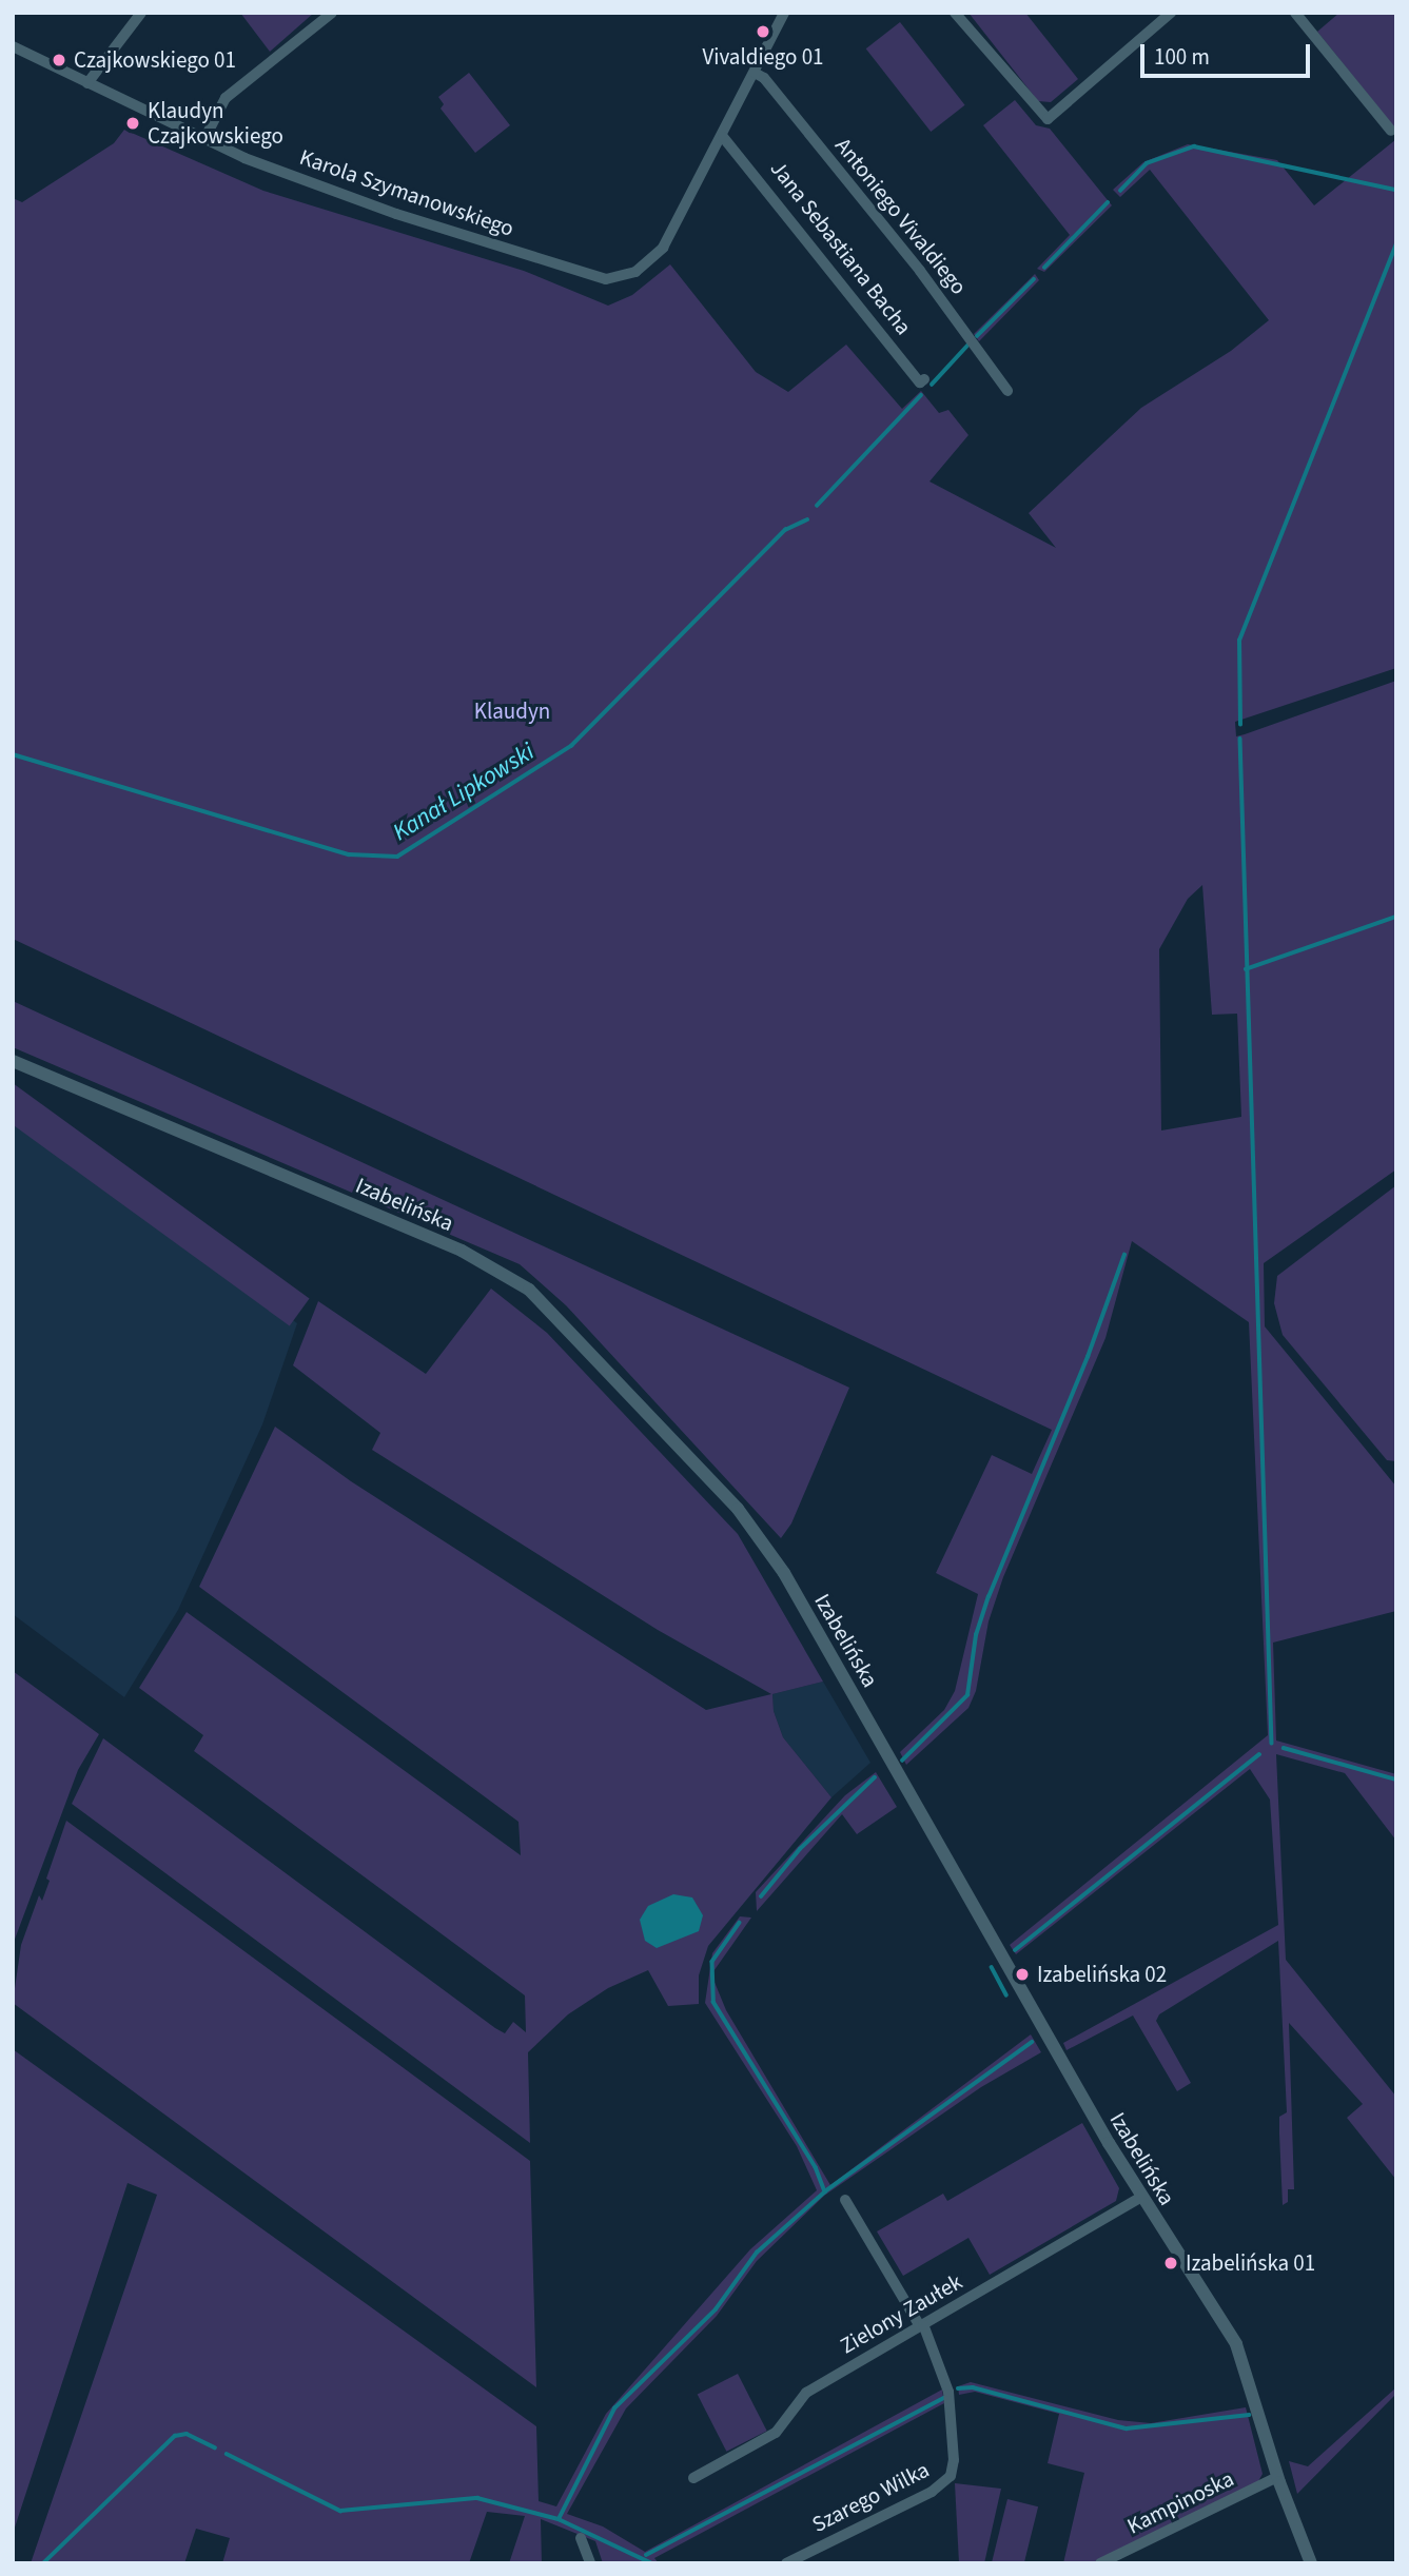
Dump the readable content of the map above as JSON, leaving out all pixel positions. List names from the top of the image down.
{
  "streets": {
    "street": [
      "Karola Szymanowskiego",
      "Antoniego Vivaldiego",
      "Jana Sebastiana Bacha",
      "Izabelińska",
      "Zielony Zaułek",
      "Szarego Wilka",
      "Kampinoska"
    ]
  },
  "crossings": [
    ["Karola Szymanowskiego", "Antoniego Vivaldiego"],
    ["Karola Szymanowskiego", "Jana Sebastiana Bacha"],
    ["Izabelińska", "Zielony Zaułek"],
    ["Izabelińska", "Kampinoska"],
    ["Zielony Zaułek", "Szarego Wilka"]
  ],
  "water": ["Kanał Lipkowski"],
  "parks": ["Klaudyn"],
  "places": [
    "Vivaldiego 01",
    "Czajkowskiego 01",
    "Klaudyn Czajkowskiego",
    "Izabelińska 02",
    "Izabelińska 01"
  ],
  "scale_bar": "100 m"
}
